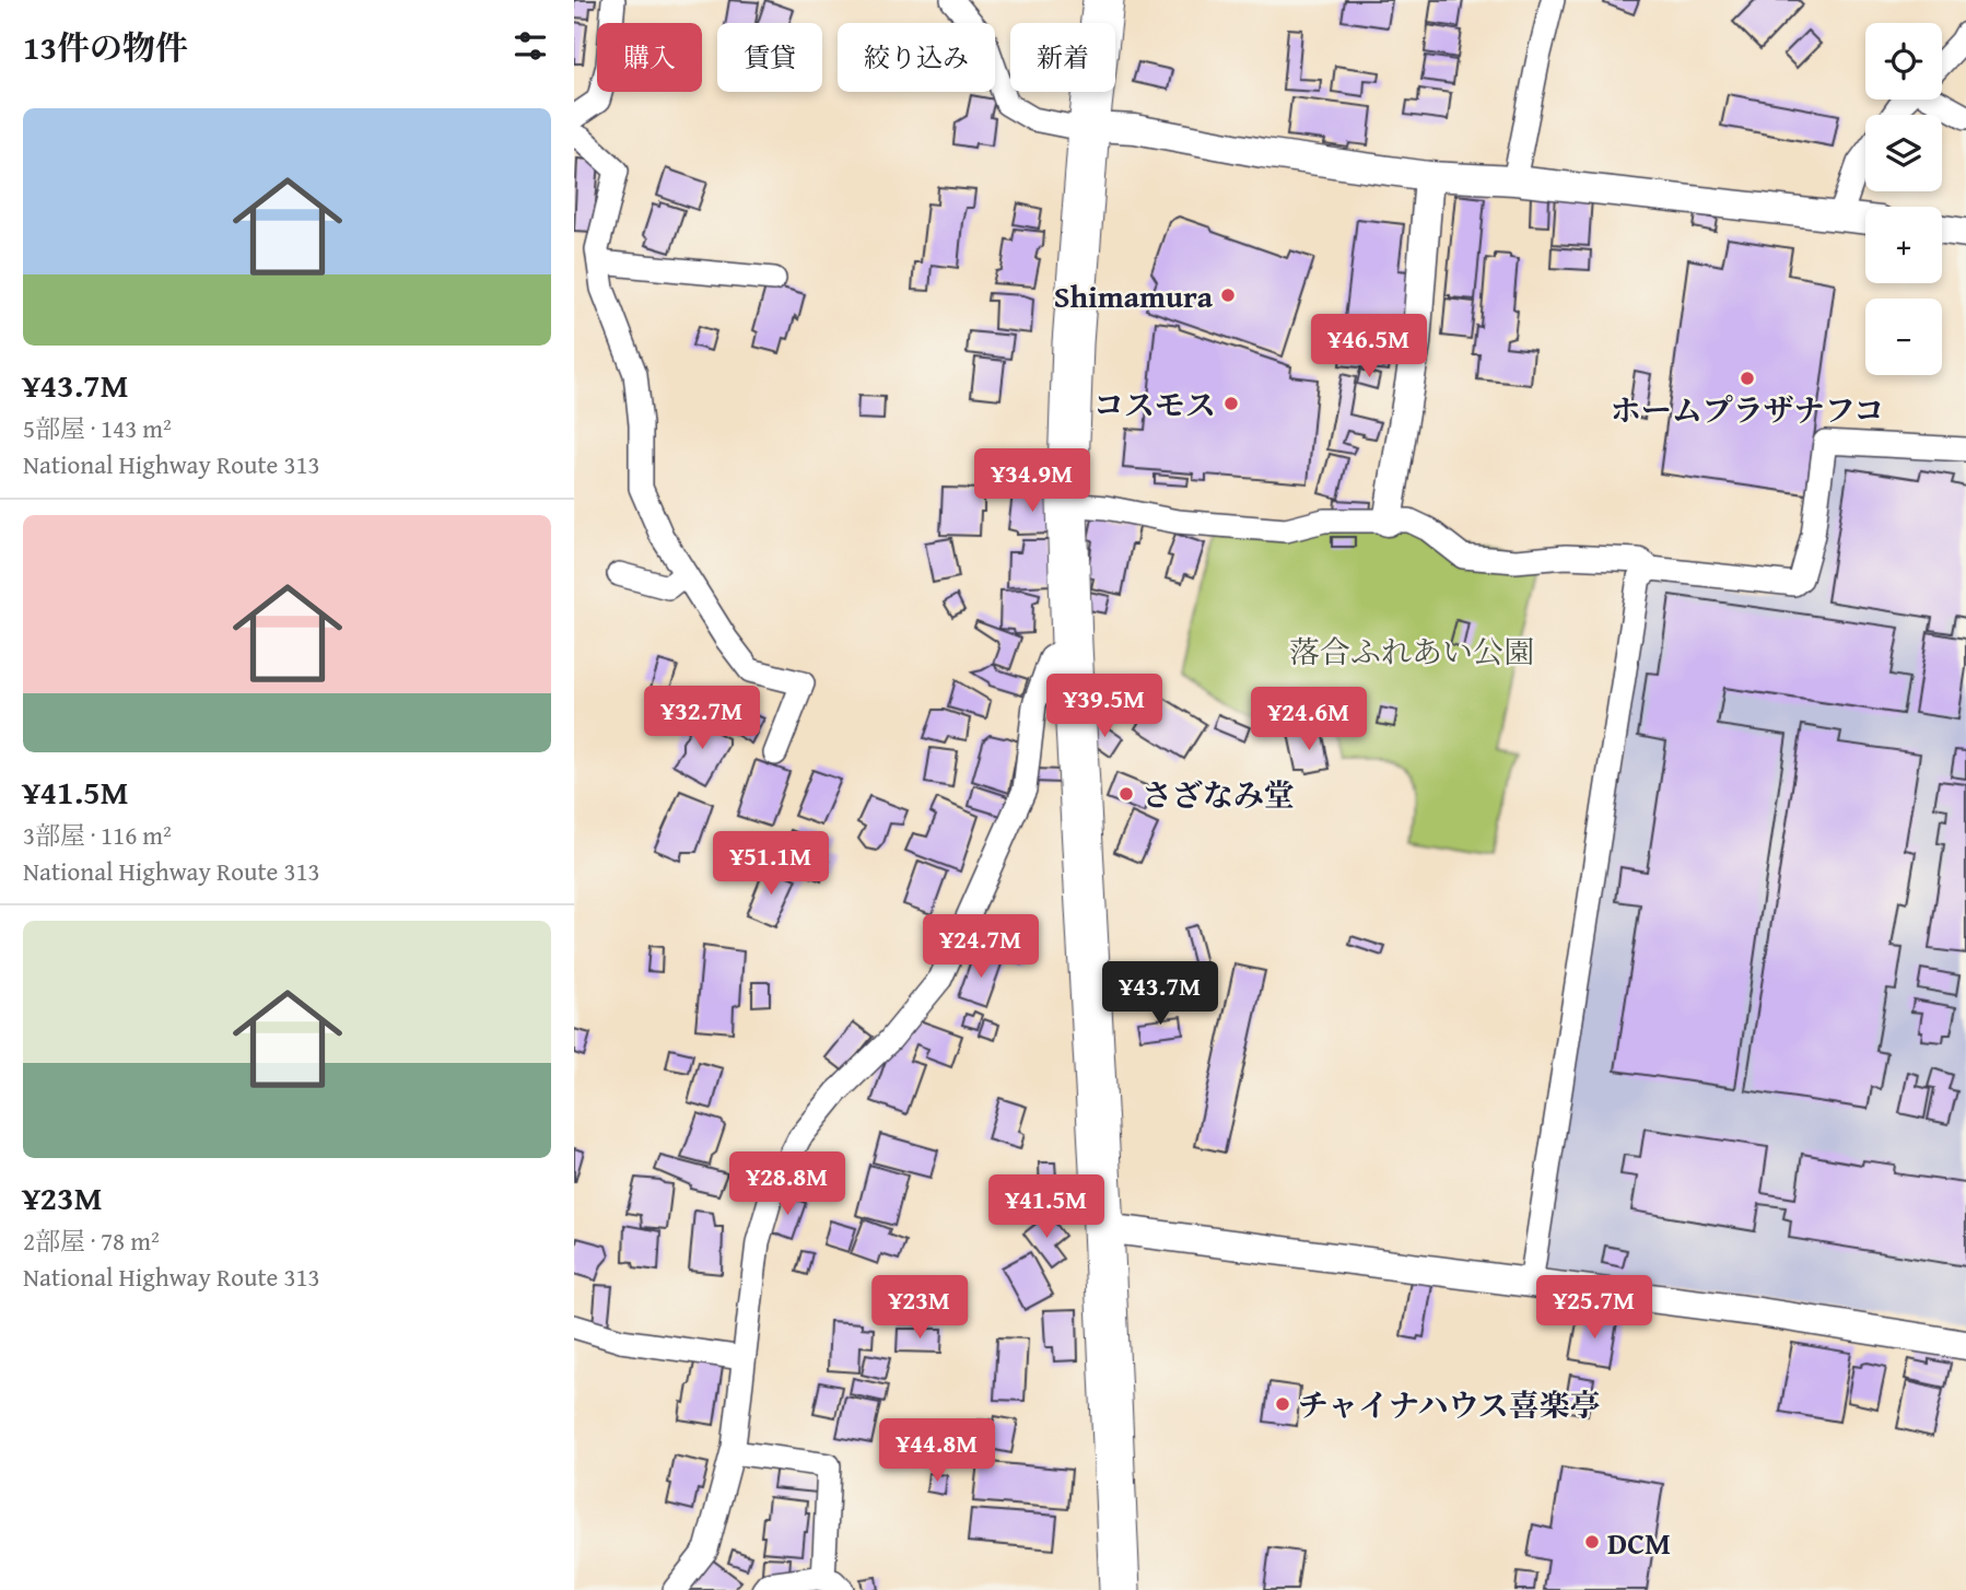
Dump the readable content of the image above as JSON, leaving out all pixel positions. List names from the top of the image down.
{
  "parks": ["落合ふれあい公園"],
  "places": [
    "Shimamura",
    "ホームプラザナフコ",
    "コスモス",
    "さざなみ堂",
    "チャイナハウス喜楽亭",
    "DCM"
  ],
  "page": {
    "heading": "13件の物件",
    "map_buttons": ["+", "−"],
    "chip": [
      "購入",
      "賃貸",
      "絞り込み",
      "新着"
    ],
    "list": [
      {
        "name": "¥43.7M",
        "note": "5部屋 · 143 m² · National Highway Route 313"
      },
      {
        "name": "¥41.5M",
        "note": "3部屋 · 116 m² · National Highway Route 313"
      },
      {
        "name": "¥23M",
        "note": "2部屋 · 78 m² · National Highway Route 313"
      }
    ],
    "price": [
      "¥46.5M",
      "¥34.9M",
      "¥39.5M",
      "¥32.7M",
      "¥24.6M",
      "¥51.1M",
      "¥24.7M",
      "¥43.7M",
      "¥28.8M",
      "¥41.5M",
      "¥23M",
      "¥25.7M",
      "¥44.8M"
    ]
  }
}
